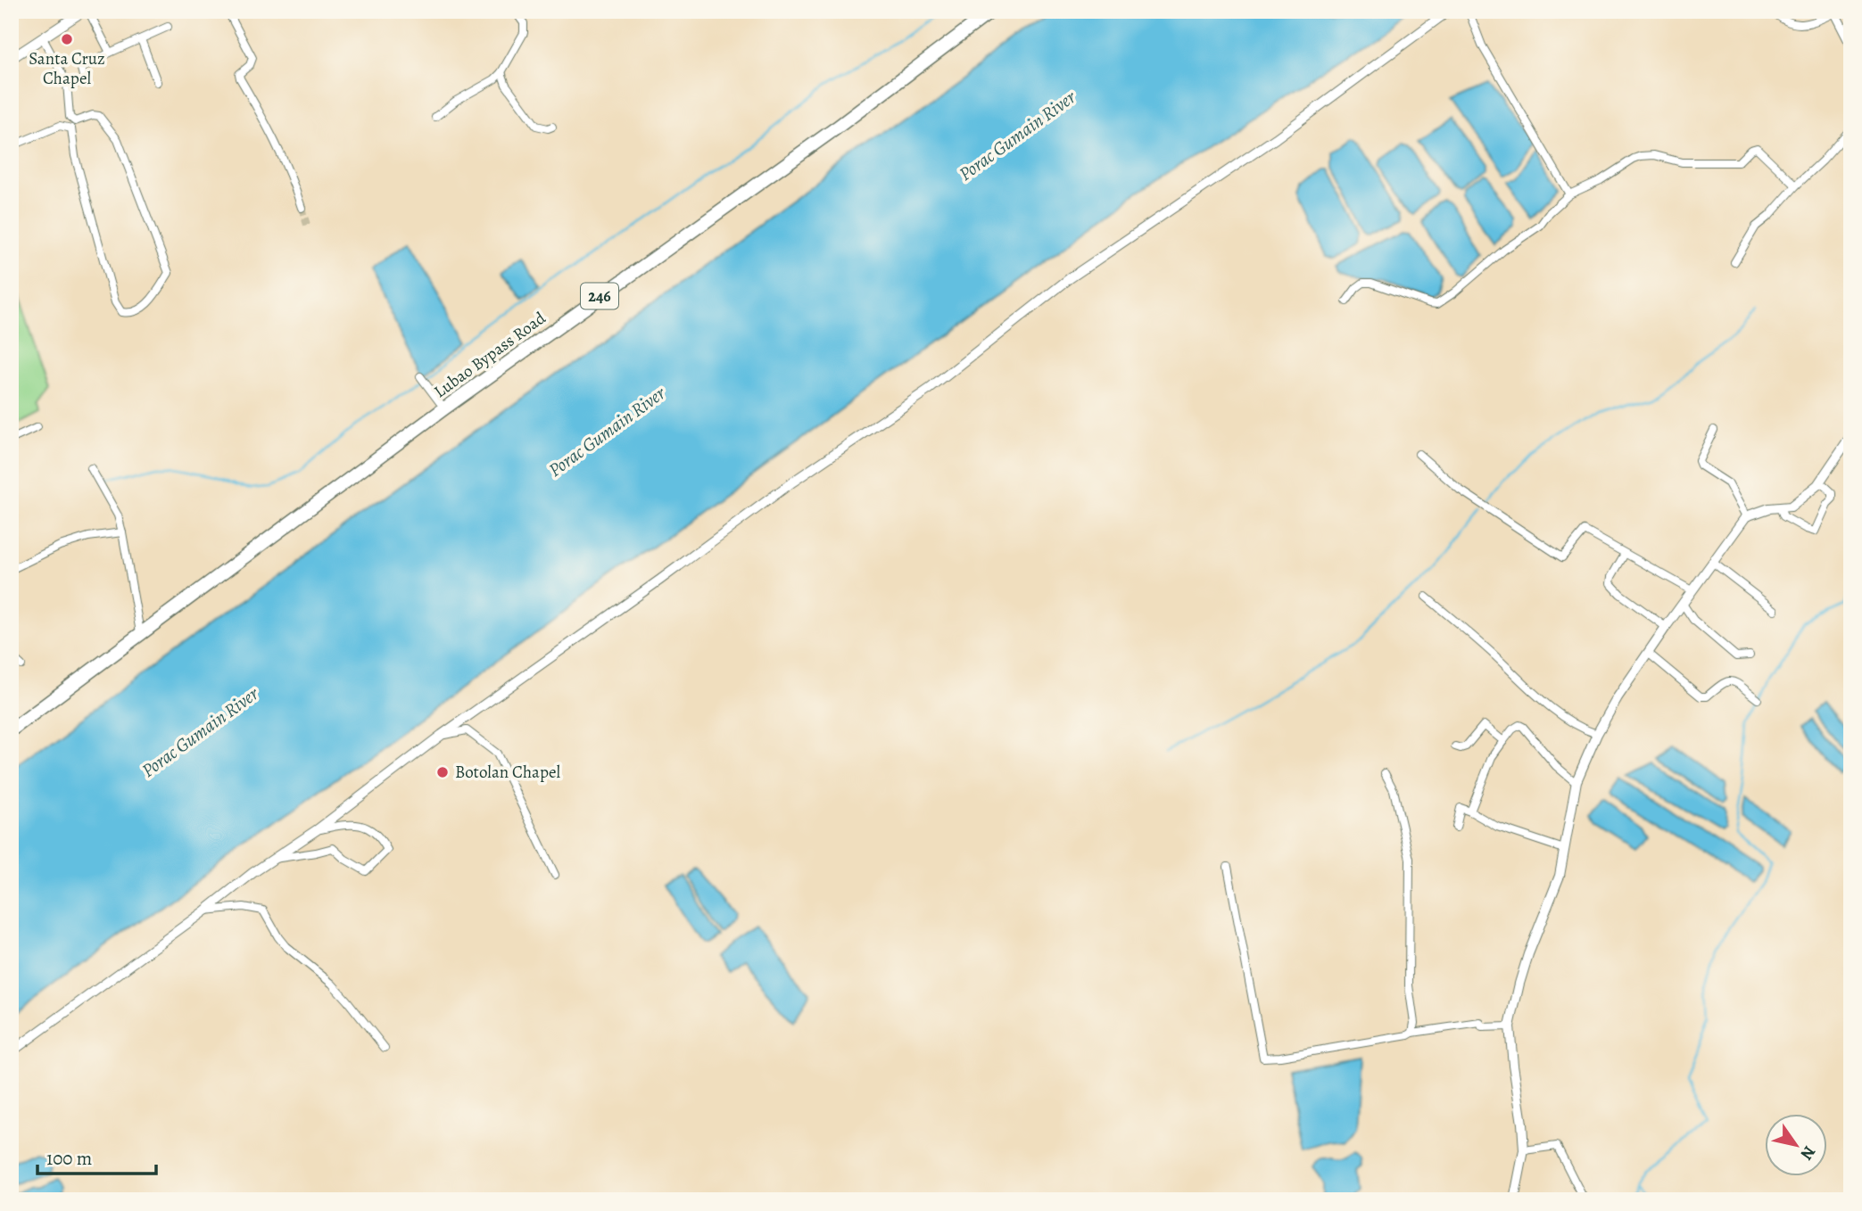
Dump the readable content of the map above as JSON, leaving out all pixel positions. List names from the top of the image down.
{
  "streets": {
    "highway": ["246", "Lubao Bypass Road"]
  },
  "water": ["Porac Gumain River"],
  "places": ["Santa Cruz Chapel", "Botolan Chapel"],
  "scale_bar": "100 m",
  "north": "bottom right"
}
